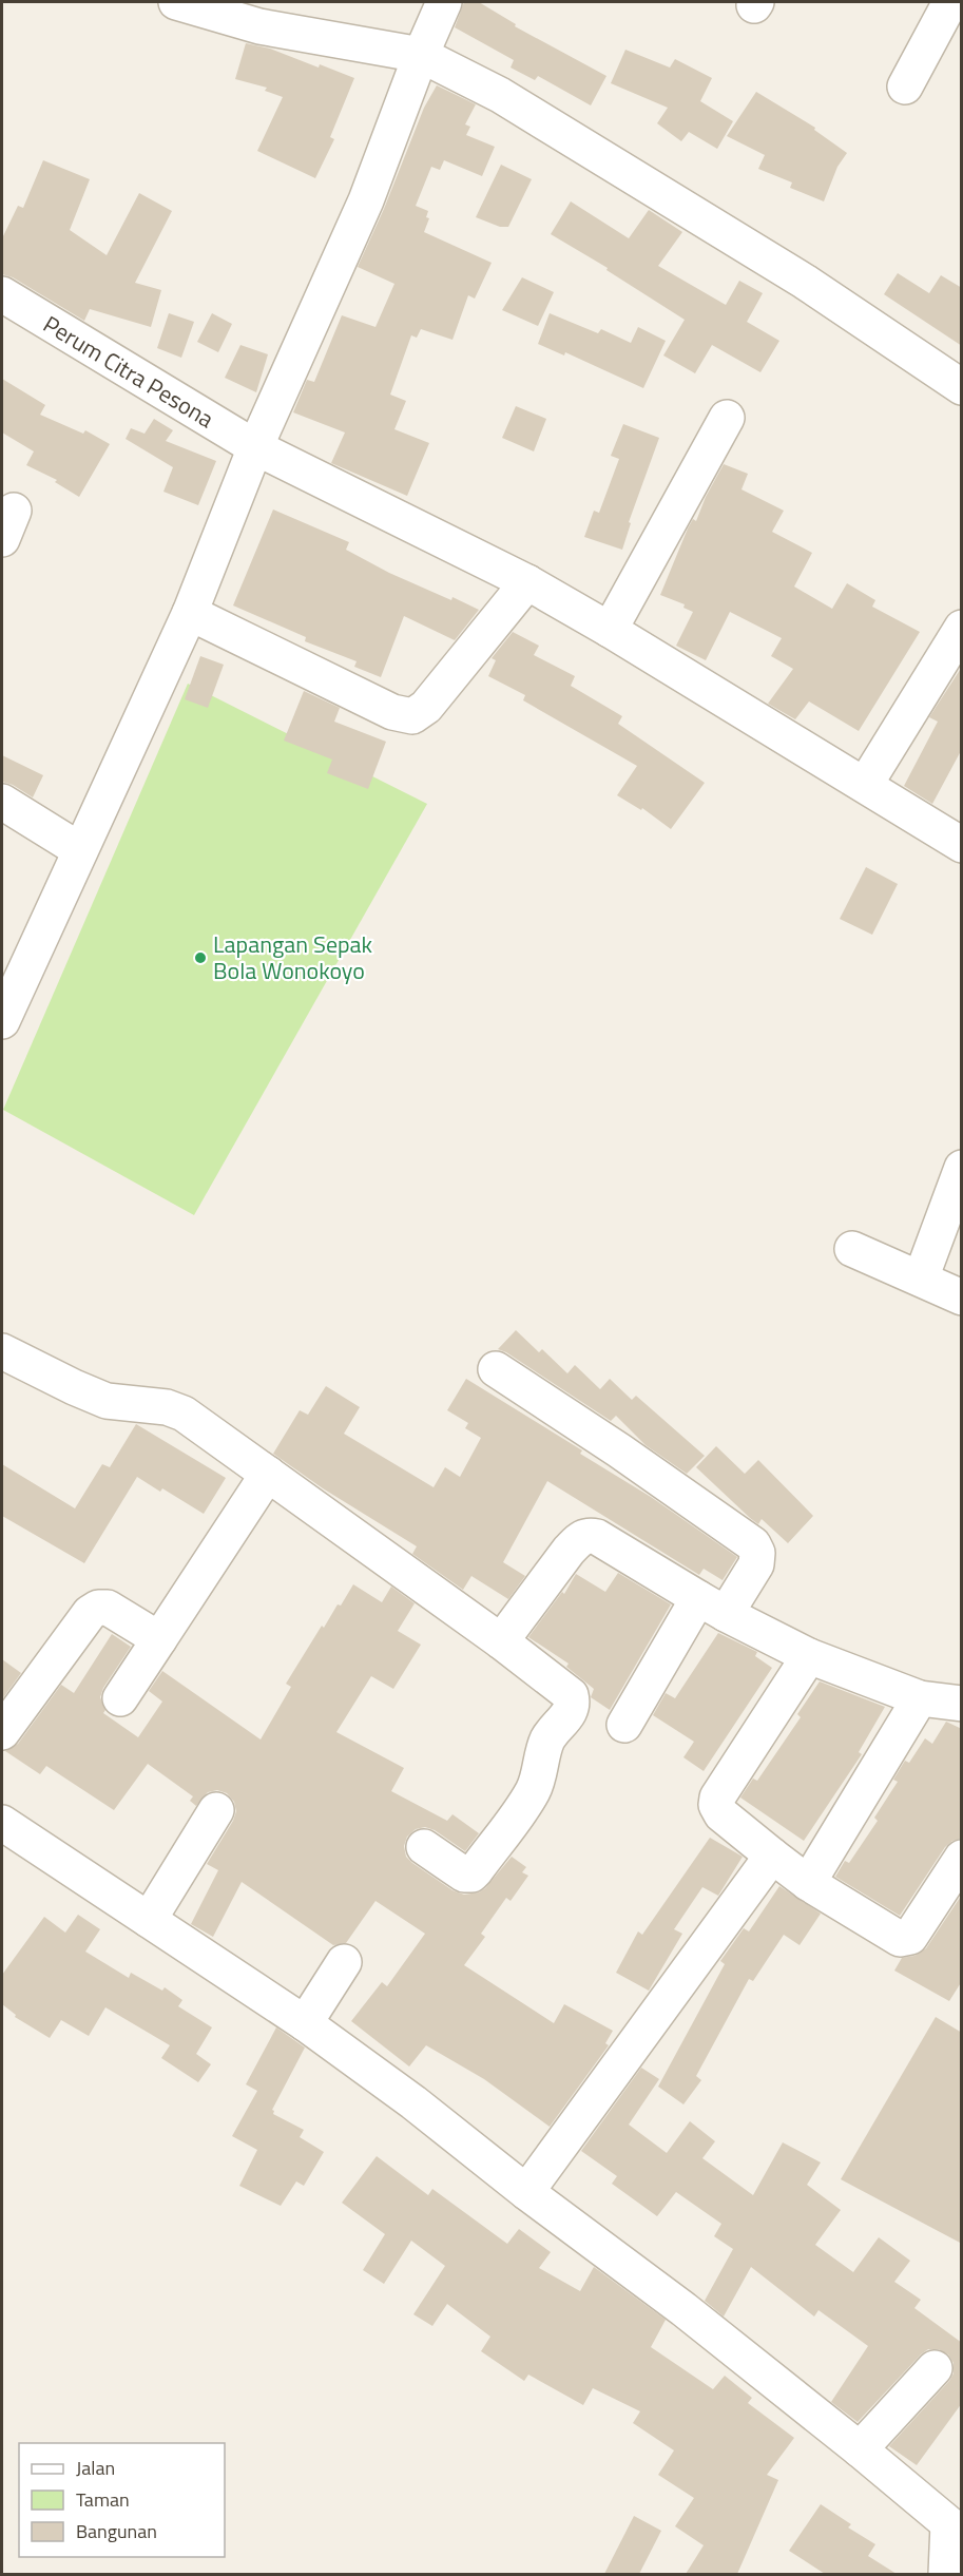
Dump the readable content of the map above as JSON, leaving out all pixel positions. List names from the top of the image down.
{
  "streets": {
    "street": ["Perum Citra Pesona"]
  },
  "places": ["Lapangan Sepak Bola Wonokoyo"],
  "legend": ["Jalan", "Taman", "Bangunan"]
}
